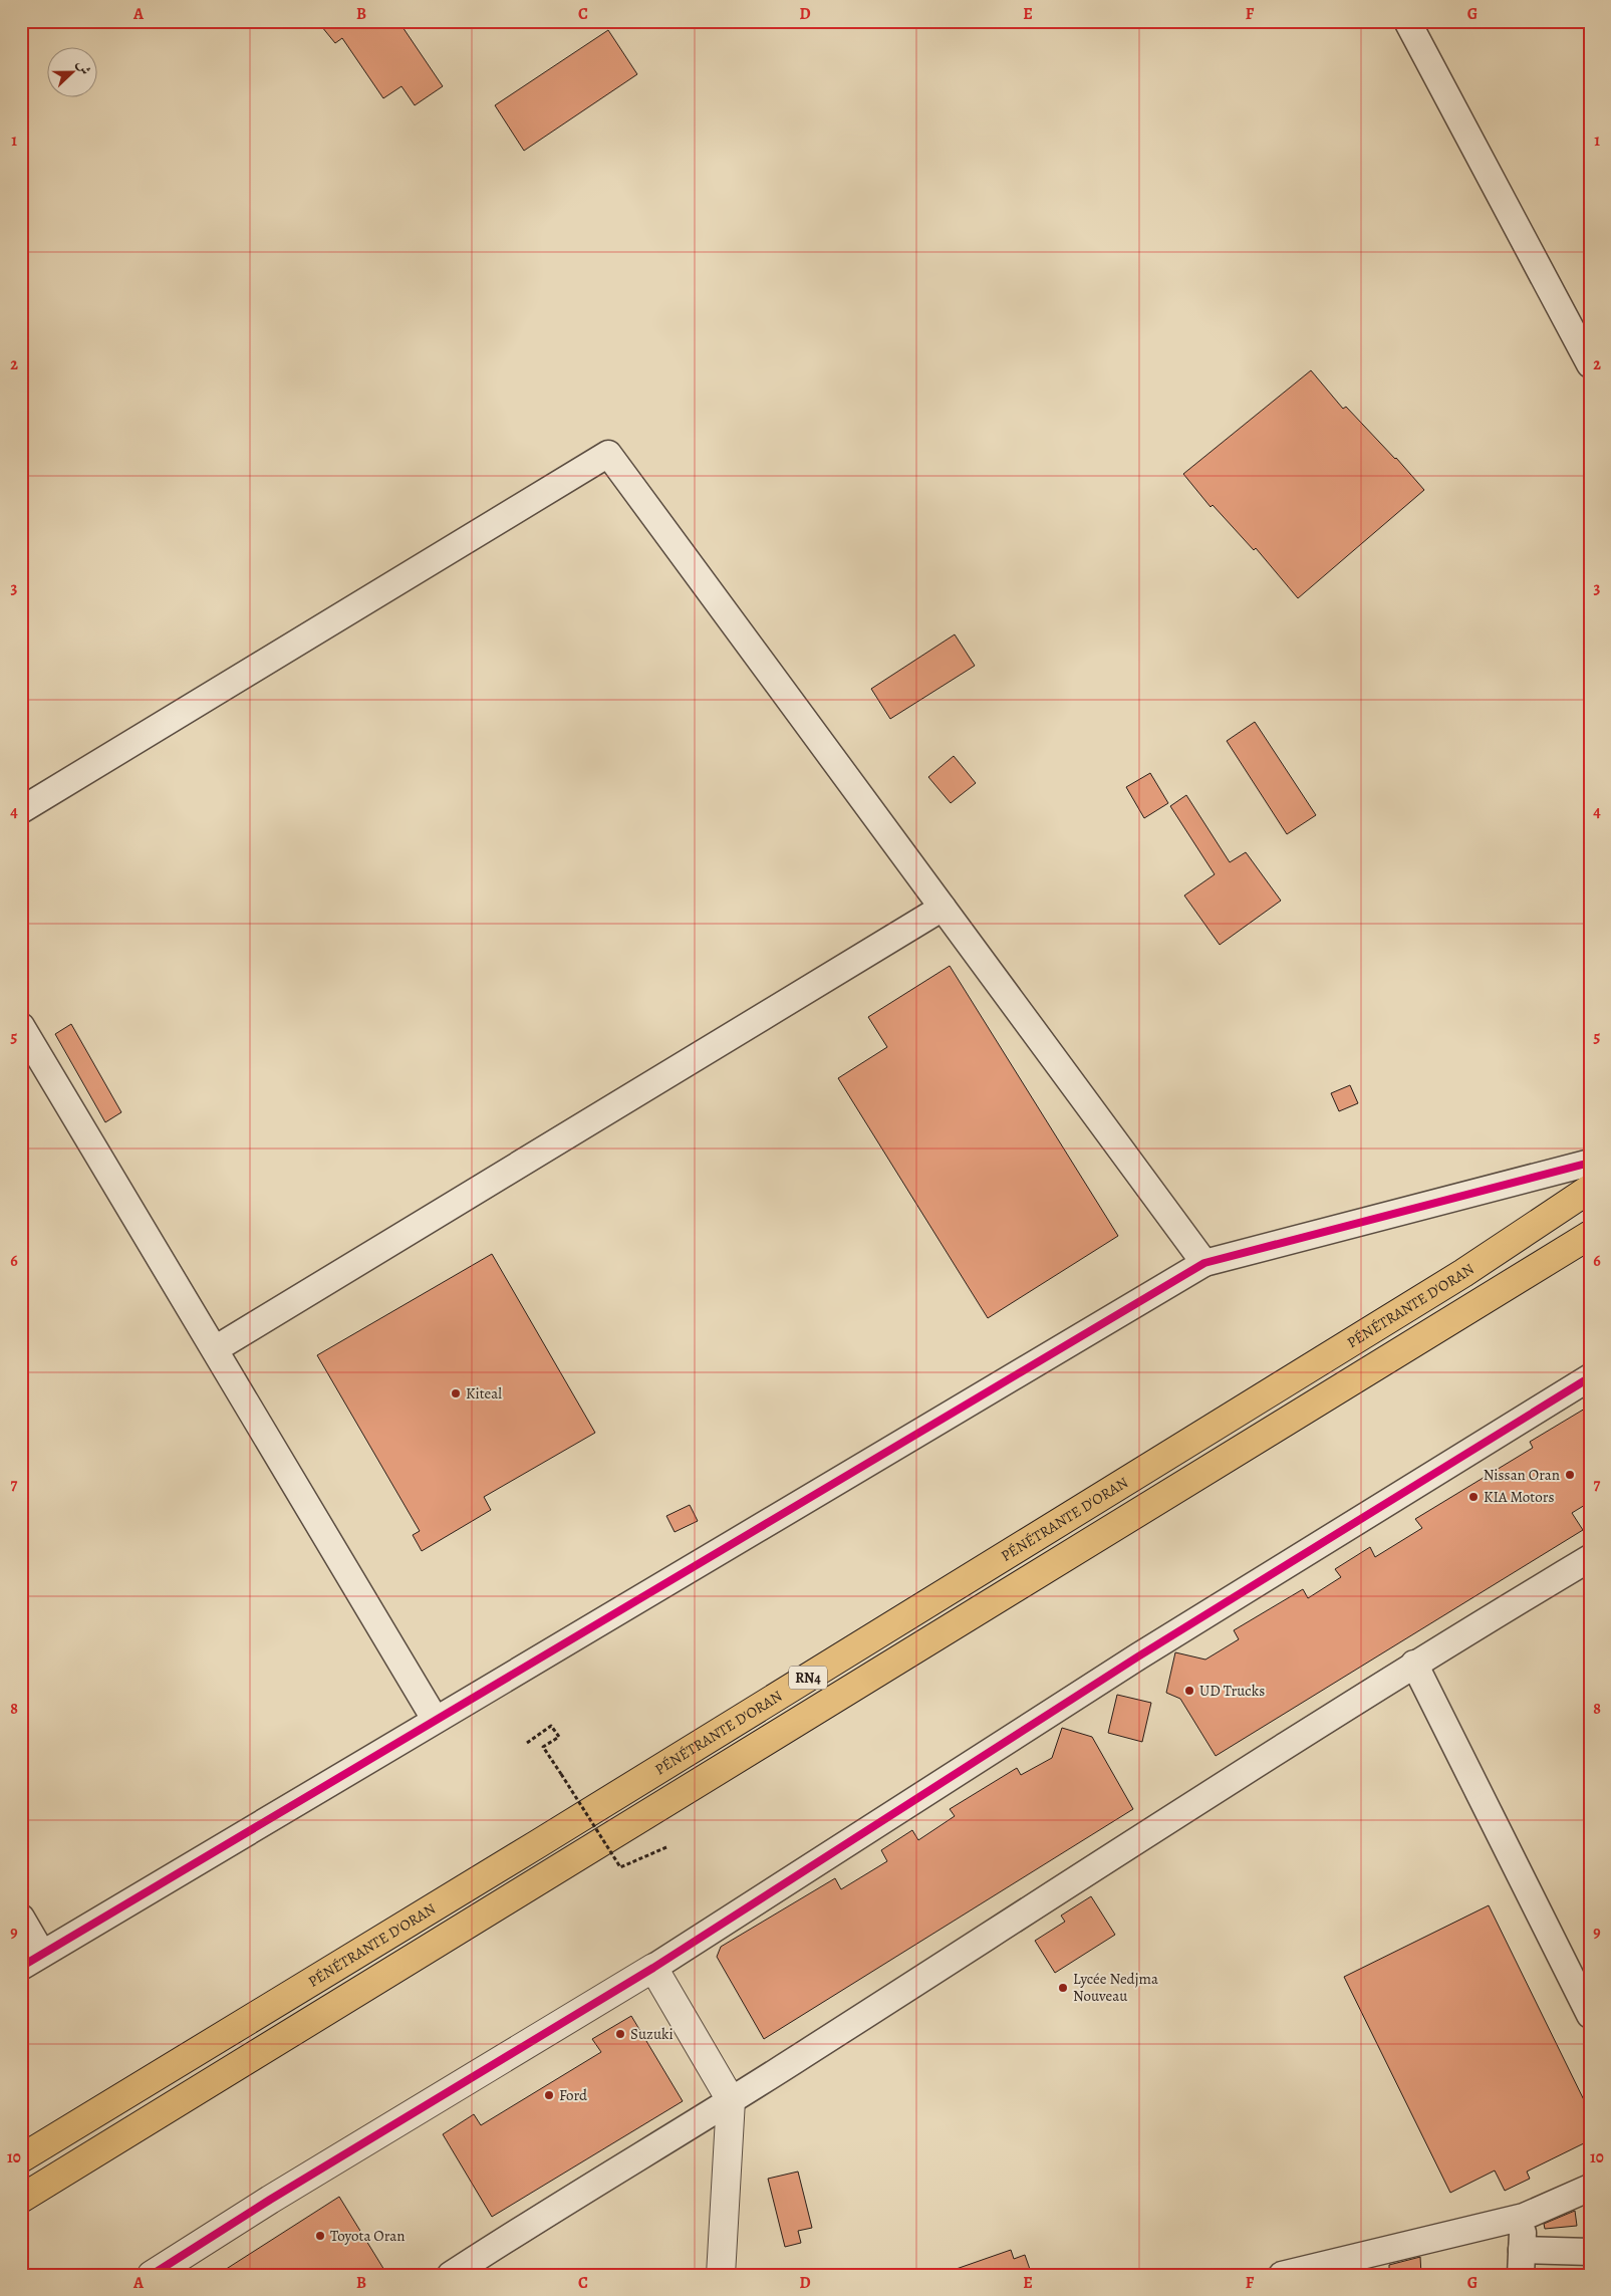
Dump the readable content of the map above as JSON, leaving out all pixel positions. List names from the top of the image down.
{
  "streets": {
    "highway": ["PÉNÉTRANTE D'ORAN", "RN4"]
  },
  "places": [
    "Kiteal",
    "Nissan Oran",
    "KIA Motors",
    "UD Trucks",
    "Lycée Nedjma Nouveau",
    "Suzuki",
    "Ford",
    "Toyota Oran"
  ],
  "north": "right",
  "grid": {
    "columns": [
      "A",
      "B",
      "C",
      "D",
      "E",
      "F",
      "G"
    ],
    "rows": [
      "1",
      "2",
      "3",
      "4",
      "5",
      "6",
      "7",
      "8",
      "9",
      "10"
    ]
  }
}
